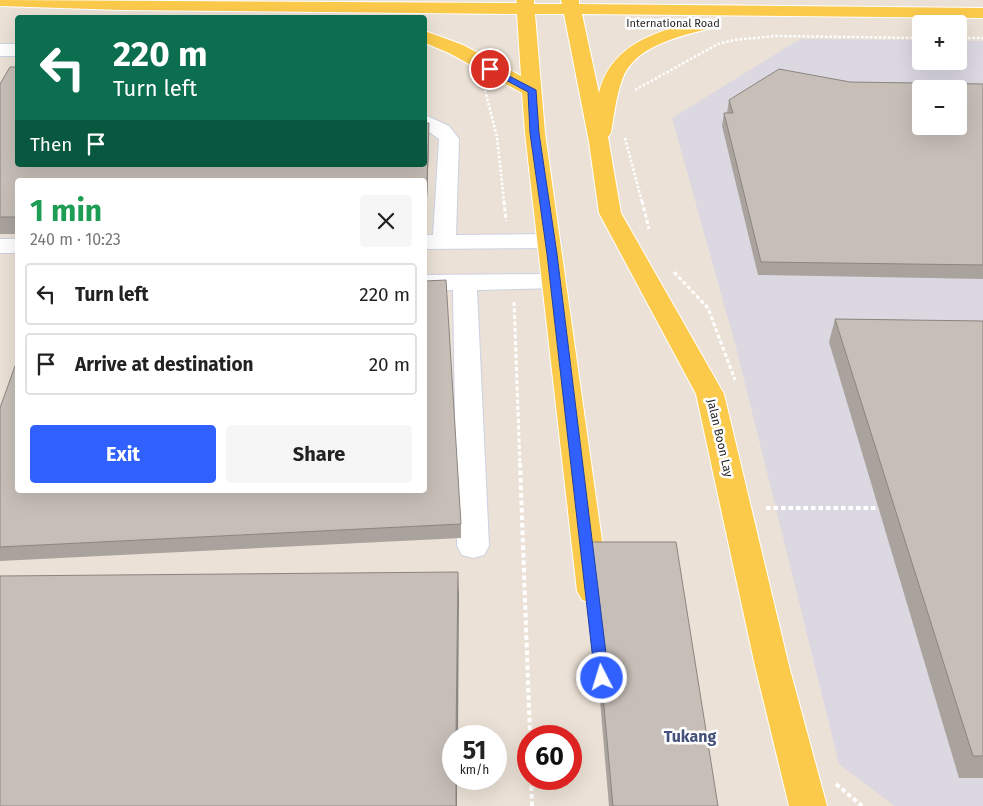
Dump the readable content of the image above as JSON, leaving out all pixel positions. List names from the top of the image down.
{
  "streets": {
    "main road": ["International Road", "Jalan Boon Lay"]
  },
  "crossings": [
    ["International Road", "Jalan Boon Lay"]
  ],
  "districts": ["Tukang"],
  "page": {
    "map_buttons": ["+", "−"],
    "turn": ["220 m", "Turn left"],
    "then": "Then",
    "heading": ["1 min", "240 m · 10:23"],
    "list": [
      {
        "name": "Turn left",
        "value": "220 m"
      },
      {
        "name": "Arrive at destination",
        "value": "20 m"
      }
    ],
    "buttons": ["Exit", "Share"],
    "speed": "51 km/h",
    "limit": "60"
  }
}
